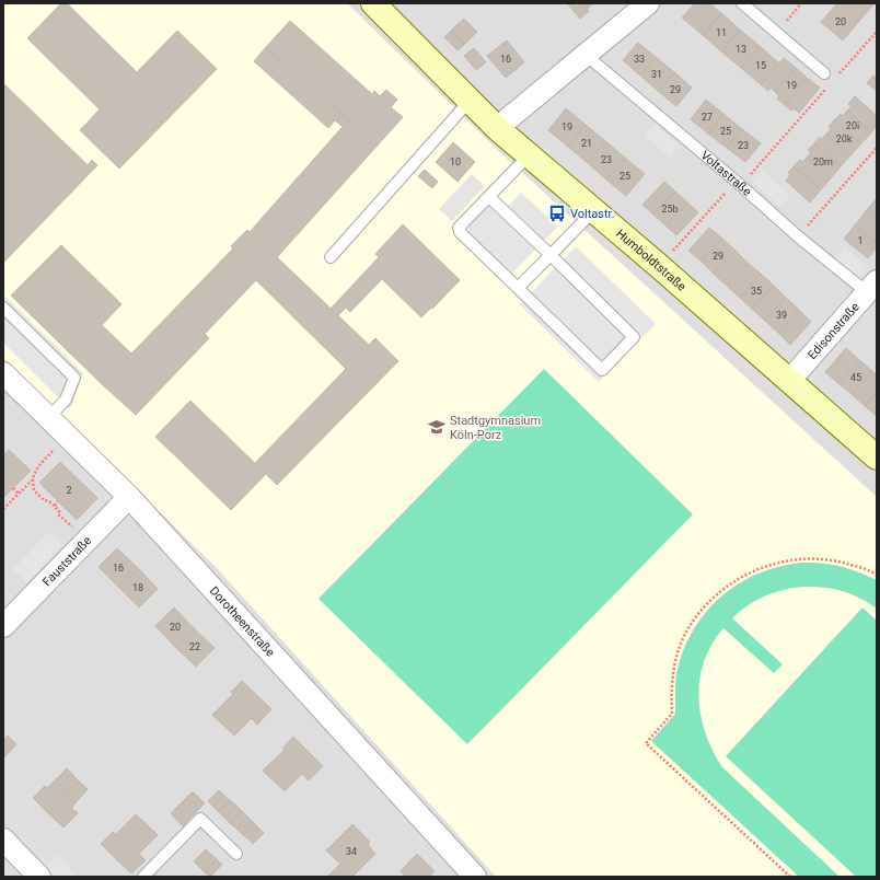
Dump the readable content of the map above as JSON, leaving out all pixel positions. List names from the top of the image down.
{
  "streets": {
    "street": [
      "Humboldtstraße",
      "Edisonstraße",
      "Fauststraße",
      "Dorotheenstraße"
    ],
    "lane": ["Voltastraße"]
  },
  "crossings": [
    ["Voltastraße", "Edisonstraße"],
    ["Humboldtstraße", "Edisonstraße"],
    ["Fauststraße", "Dorotheenstraße"]
  ],
  "places": {
    "bus stop": ["Voltastr."],
    "school or university": ["Stadtgymnasium Köln-Porz"]
  },
  "house_numbers": [
    "20",
    "11",
    "13",
    "16",
    "33",
    "15",
    "31",
    "19",
    "29",
    "27",
    "20i",
    "19",
    "25",
    "20k",
    "21",
    "23",
    "23",
    "10",
    "20m",
    "25",
    "25b",
    "1",
    "29",
    "35",
    "39",
    "45",
    "2",
    "16",
    "18",
    "20",
    "22",
    "34"
  ]
}
